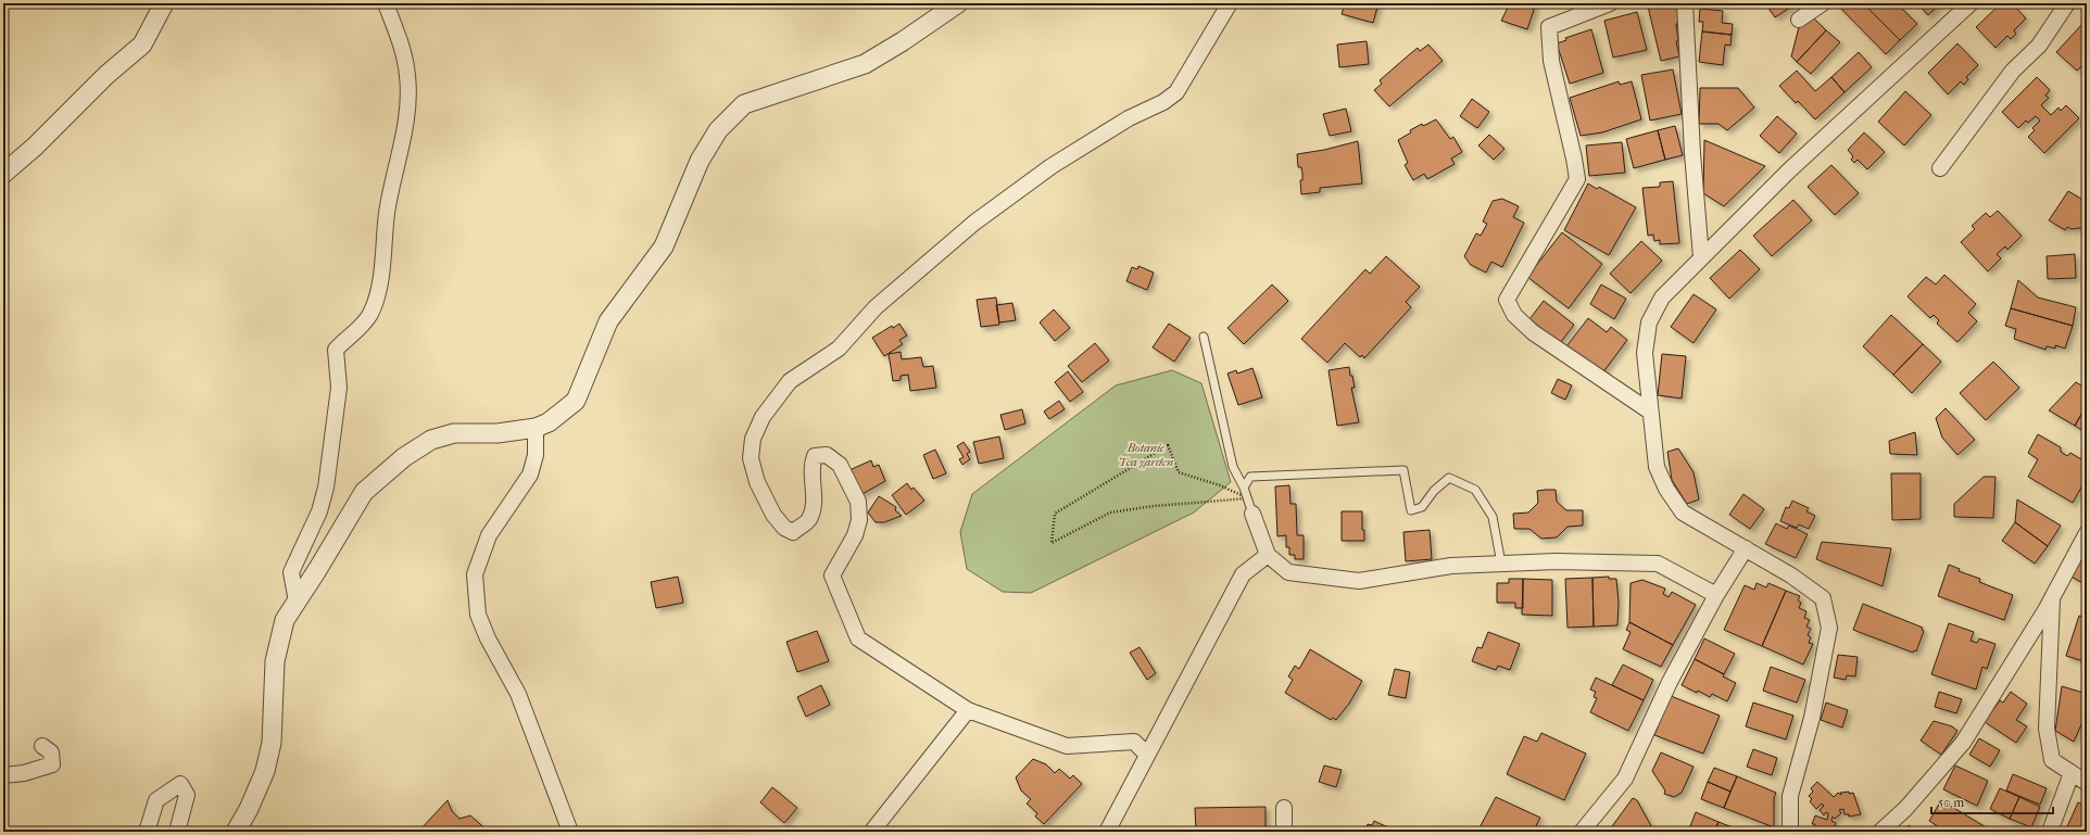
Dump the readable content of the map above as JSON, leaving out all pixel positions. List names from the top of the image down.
{
  "parks": ["Botanic Tea garden"],
  "scale_bar": "50 m"
}
